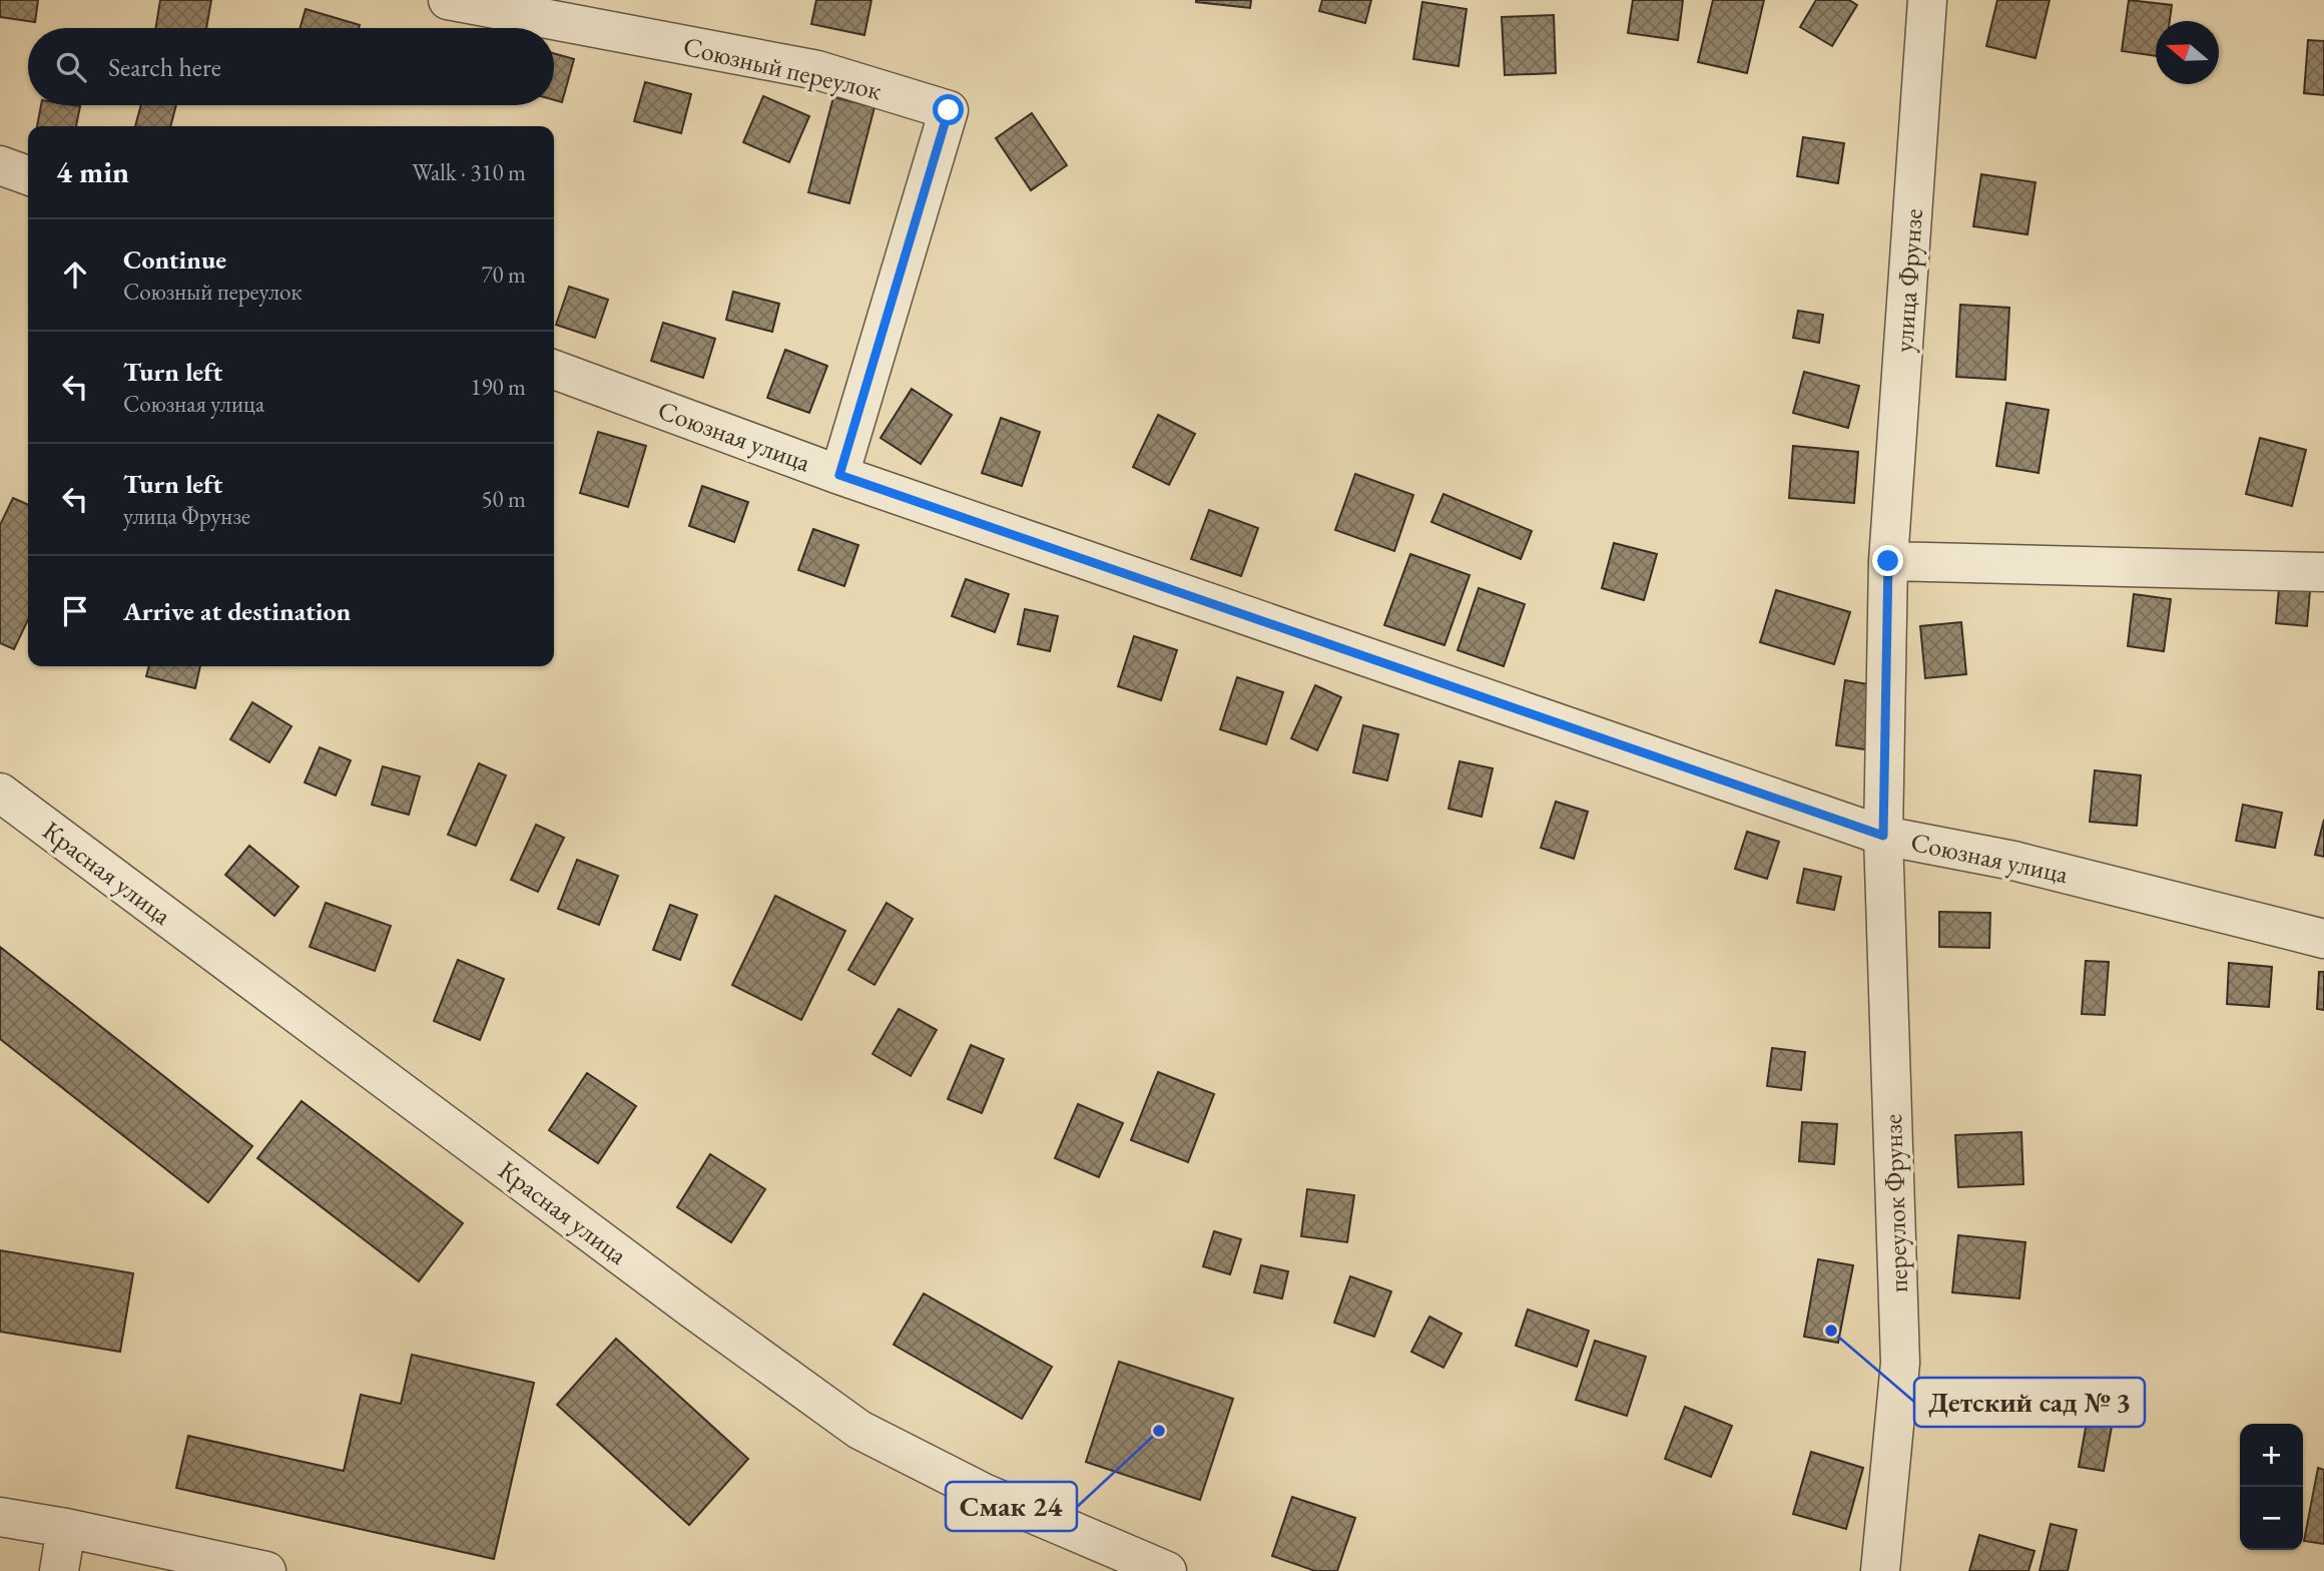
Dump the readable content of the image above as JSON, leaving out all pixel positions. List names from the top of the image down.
{
  "streets": {
    "street": [
      "Союзный переулок",
      "улица Фрунзе",
      "Союзная улица",
      "Красная улица",
      "переулок Фрунзе"
    ]
  },
  "crossings": [
    ["Союзный переулок", "Союзная улица"],
    ["улица Фрунзе", "Союзная улица"],
    ["улица Фрунзе", "переулок Фрунзе"],
    ["Союзная улица", "переулок Фрунзе"]
  ],
  "places": ["Детский сад № 3", "Смак 24"],
  "north": "left",
  "page": {
    "search": "Search here",
    "heading": ["4 min", "Walk · 310 m"],
    "list": [
      ["Continue", "Союзный переулок", "70 m"],
      ["Turn left", "Союзная улица", "190 m"],
      ["Turn left", "улица Фрунзе", "50 m"],
      "Arrive at destination"
    ],
    "map_buttons": ["+", "−"]
  }
}
